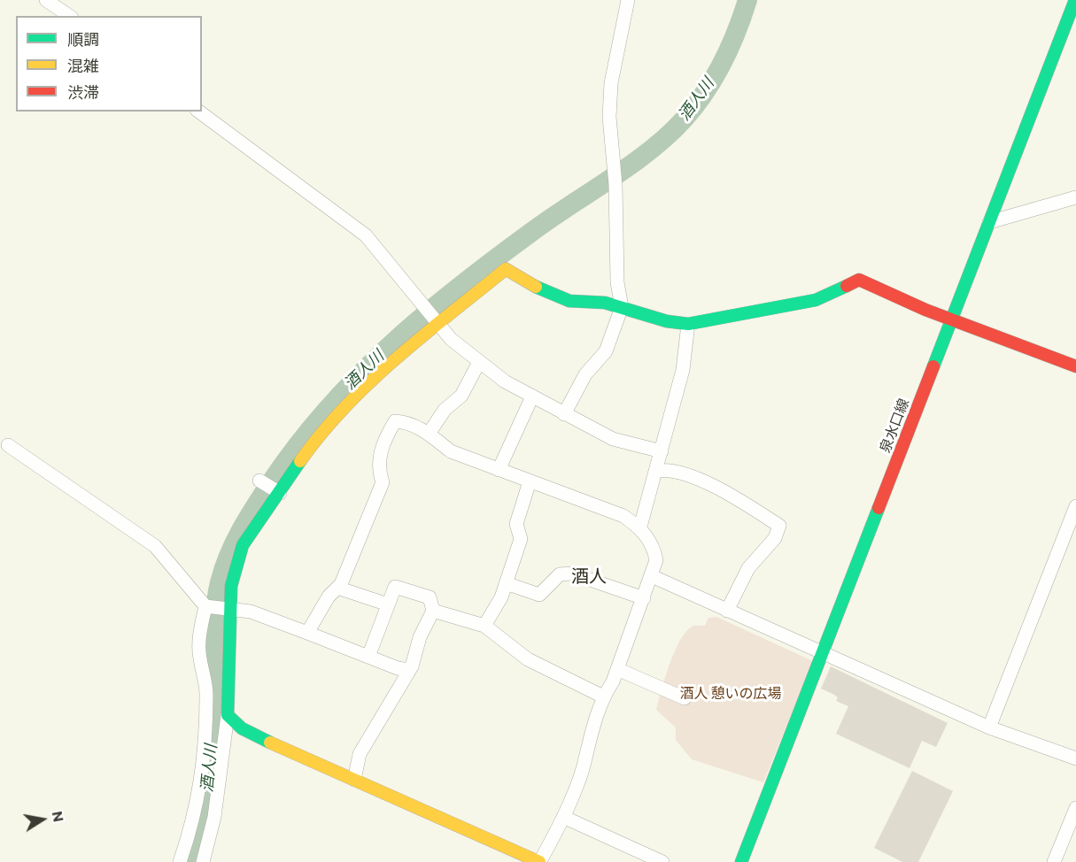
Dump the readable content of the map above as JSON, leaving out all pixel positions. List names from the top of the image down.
{
  "streets": {
    "street": ["泉水口線"]
  },
  "districts": ["酒人"],
  "water": ["酒人川"],
  "parks": ["酒人 憩いの広場"],
  "legend": ["順調", "混雑", "渋滞"],
  "north": "right"
}
